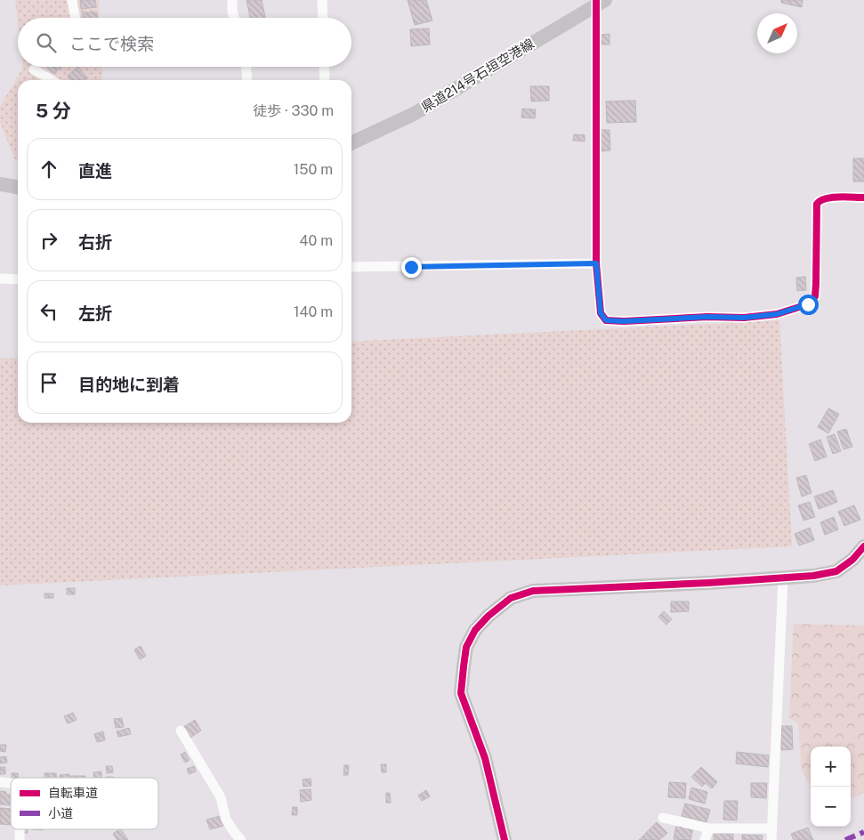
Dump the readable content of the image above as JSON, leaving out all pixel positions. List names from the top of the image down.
{
  "streets": {
    "street": ["県道214号石垣空港線"]
  },
  "legend": ["自転車道", "小道"],
  "north": "top right",
  "page": {
    "search": "ここで検索",
    "heading": ["5 分", "徒歩 · 330 m"],
    "list": [
      ["直進", "150 m"],
      ["右折", "40 m"],
      ["左折", "140 m"],
      "目的地に到着"
    ],
    "map_buttons": ["+", "−"]
  }
}
